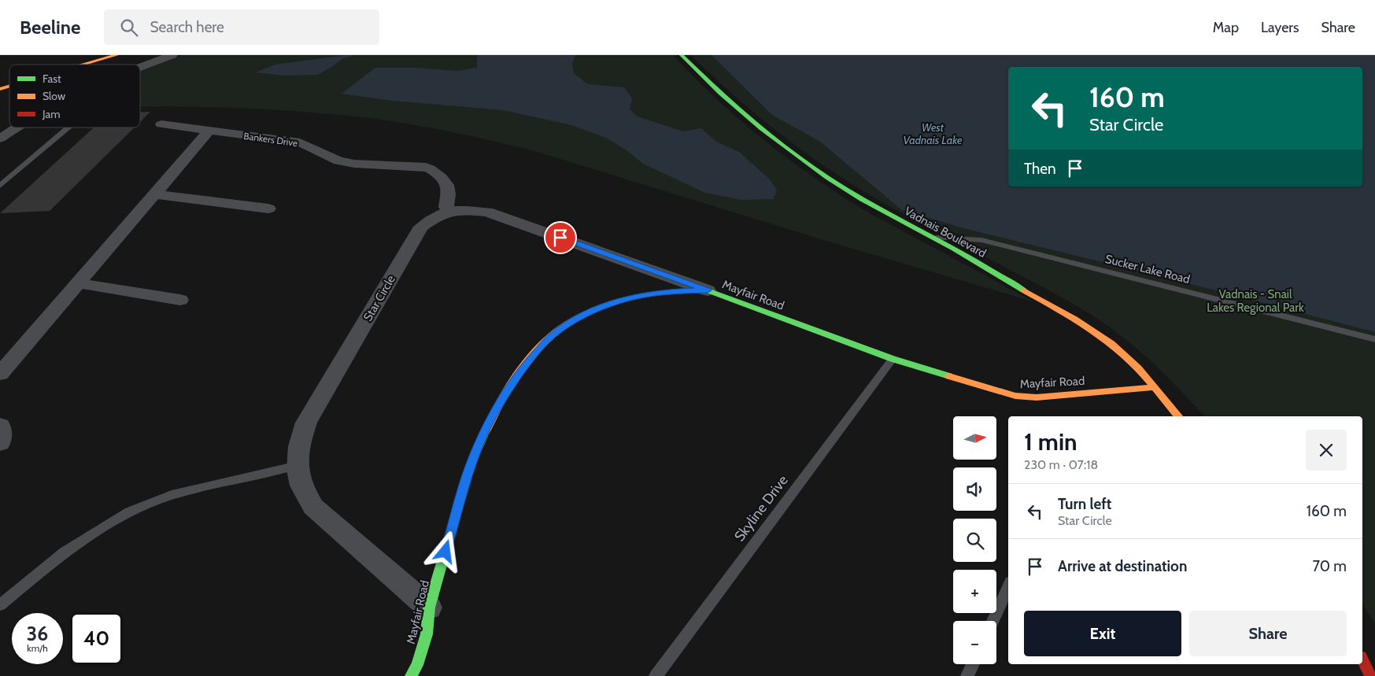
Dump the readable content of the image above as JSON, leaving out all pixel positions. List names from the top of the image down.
{
  "streets": {
    "main road": ["Vadnais Boulevard", "Mayfair Road"],
    "street": ["Bankers Drive", "Star Circle"],
    "lane": ["Sucker Lake Road", "Skyline Drive"]
  },
  "crossings": [
    ["Bankers Drive", "Star Circle"],
    ["Vadnais Boulevard", "Sucker Lake Road"],
    ["Vadnais Boulevard", "Mayfair Road"],
    ["Mayfair Road", "Star Circle"],
    ["Mayfair Road", "Skyline Drive"]
  ],
  "water": ["West Vadnais Lake"],
  "parks": ["Vadnais - Snail Lakes Regional Park"],
  "legend": ["Fast", "Slow", "Jam"],
  "north": "right",
  "page": {
    "header": "Beeline",
    "search": "Search here",
    "nav": ["Map", "Layers", "Share"],
    "turn": ["160 m", "Star Circle"],
    "then": "Then",
    "map_buttons": ["+", "−"],
    "heading": ["1 min", "230 m · 07:18"],
    "list": [
      {
        "name": "Turn left",
        "note": "Star Circle",
        "value": "160 m"
      },
      {
        "name": "Arrive at destination",
        "value": "70 m"
      }
    ],
    "buttons": ["Exit", "Share"],
    "speed": "36 km/h",
    "limit": "40"
  }
}
